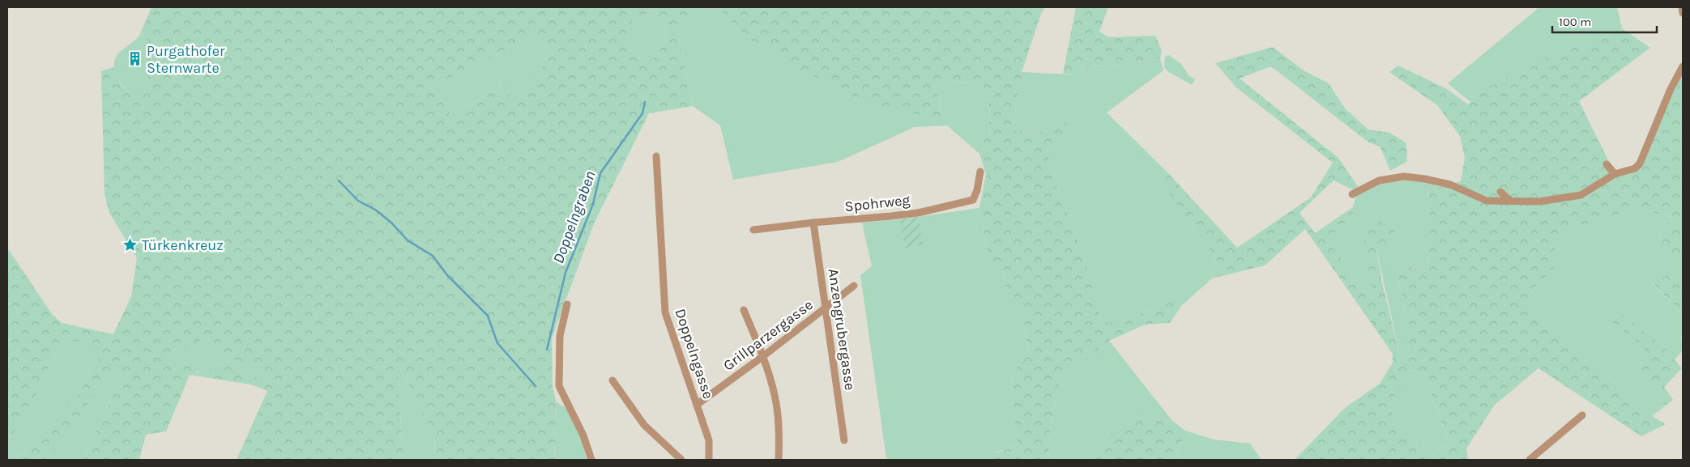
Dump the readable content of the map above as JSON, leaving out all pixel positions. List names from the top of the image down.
{
  "streets": {
    "street": [
      "Spohrweg",
      "Anzengrubergasse",
      "Grillparzergasse",
      "Doppelngasse"
    ]
  },
  "crossings": [
    ["Spohrweg", "Anzengrubergasse"],
    ["Anzengrubergasse", "Grillparzergasse"],
    ["Grillparzergasse", "Doppelngasse"]
  ],
  "water": ["Doppelngraben"],
  "places": {
    "building": ["Purgathofer Sternwarte"],
    "place": ["Türkenkreuz"]
  },
  "scale_bar": "100 m"
}
